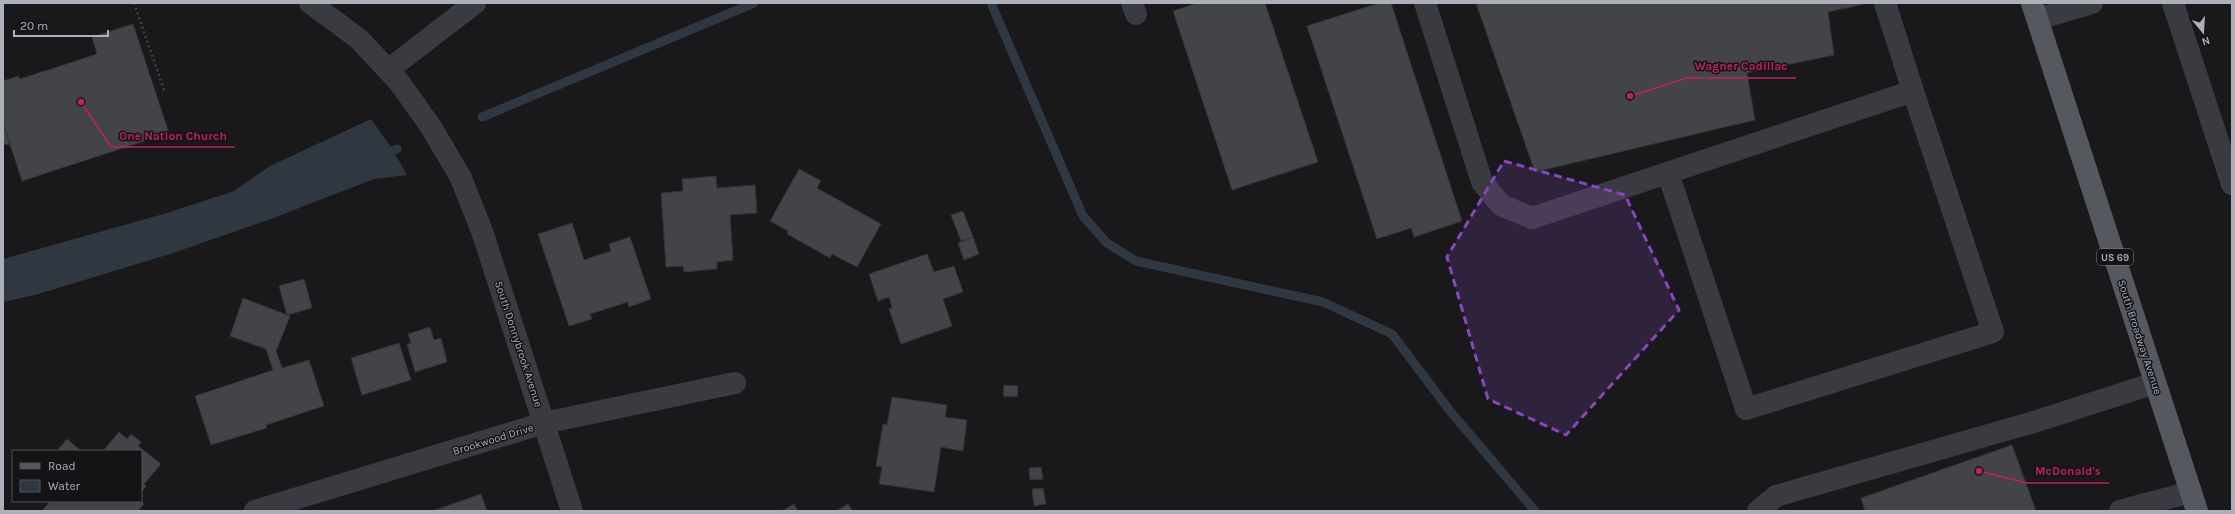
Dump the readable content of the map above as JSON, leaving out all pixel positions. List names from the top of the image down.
{
  "streets": {
    "main road": ["US 69", "South Broadway Avenue"],
    "street": ["South Donnybrook Avenue", "Brookwood Drive"]
  },
  "crossings": [
    ["South Donnybrook Avenue", "Brookwood Drive"]
  ],
  "places": ["Wagner Cadillac", "One Nation Church", "McDonald's"],
  "legend": ["Road", "Water"],
  "scale_bar": "20 m",
  "north": "bottom"
}
